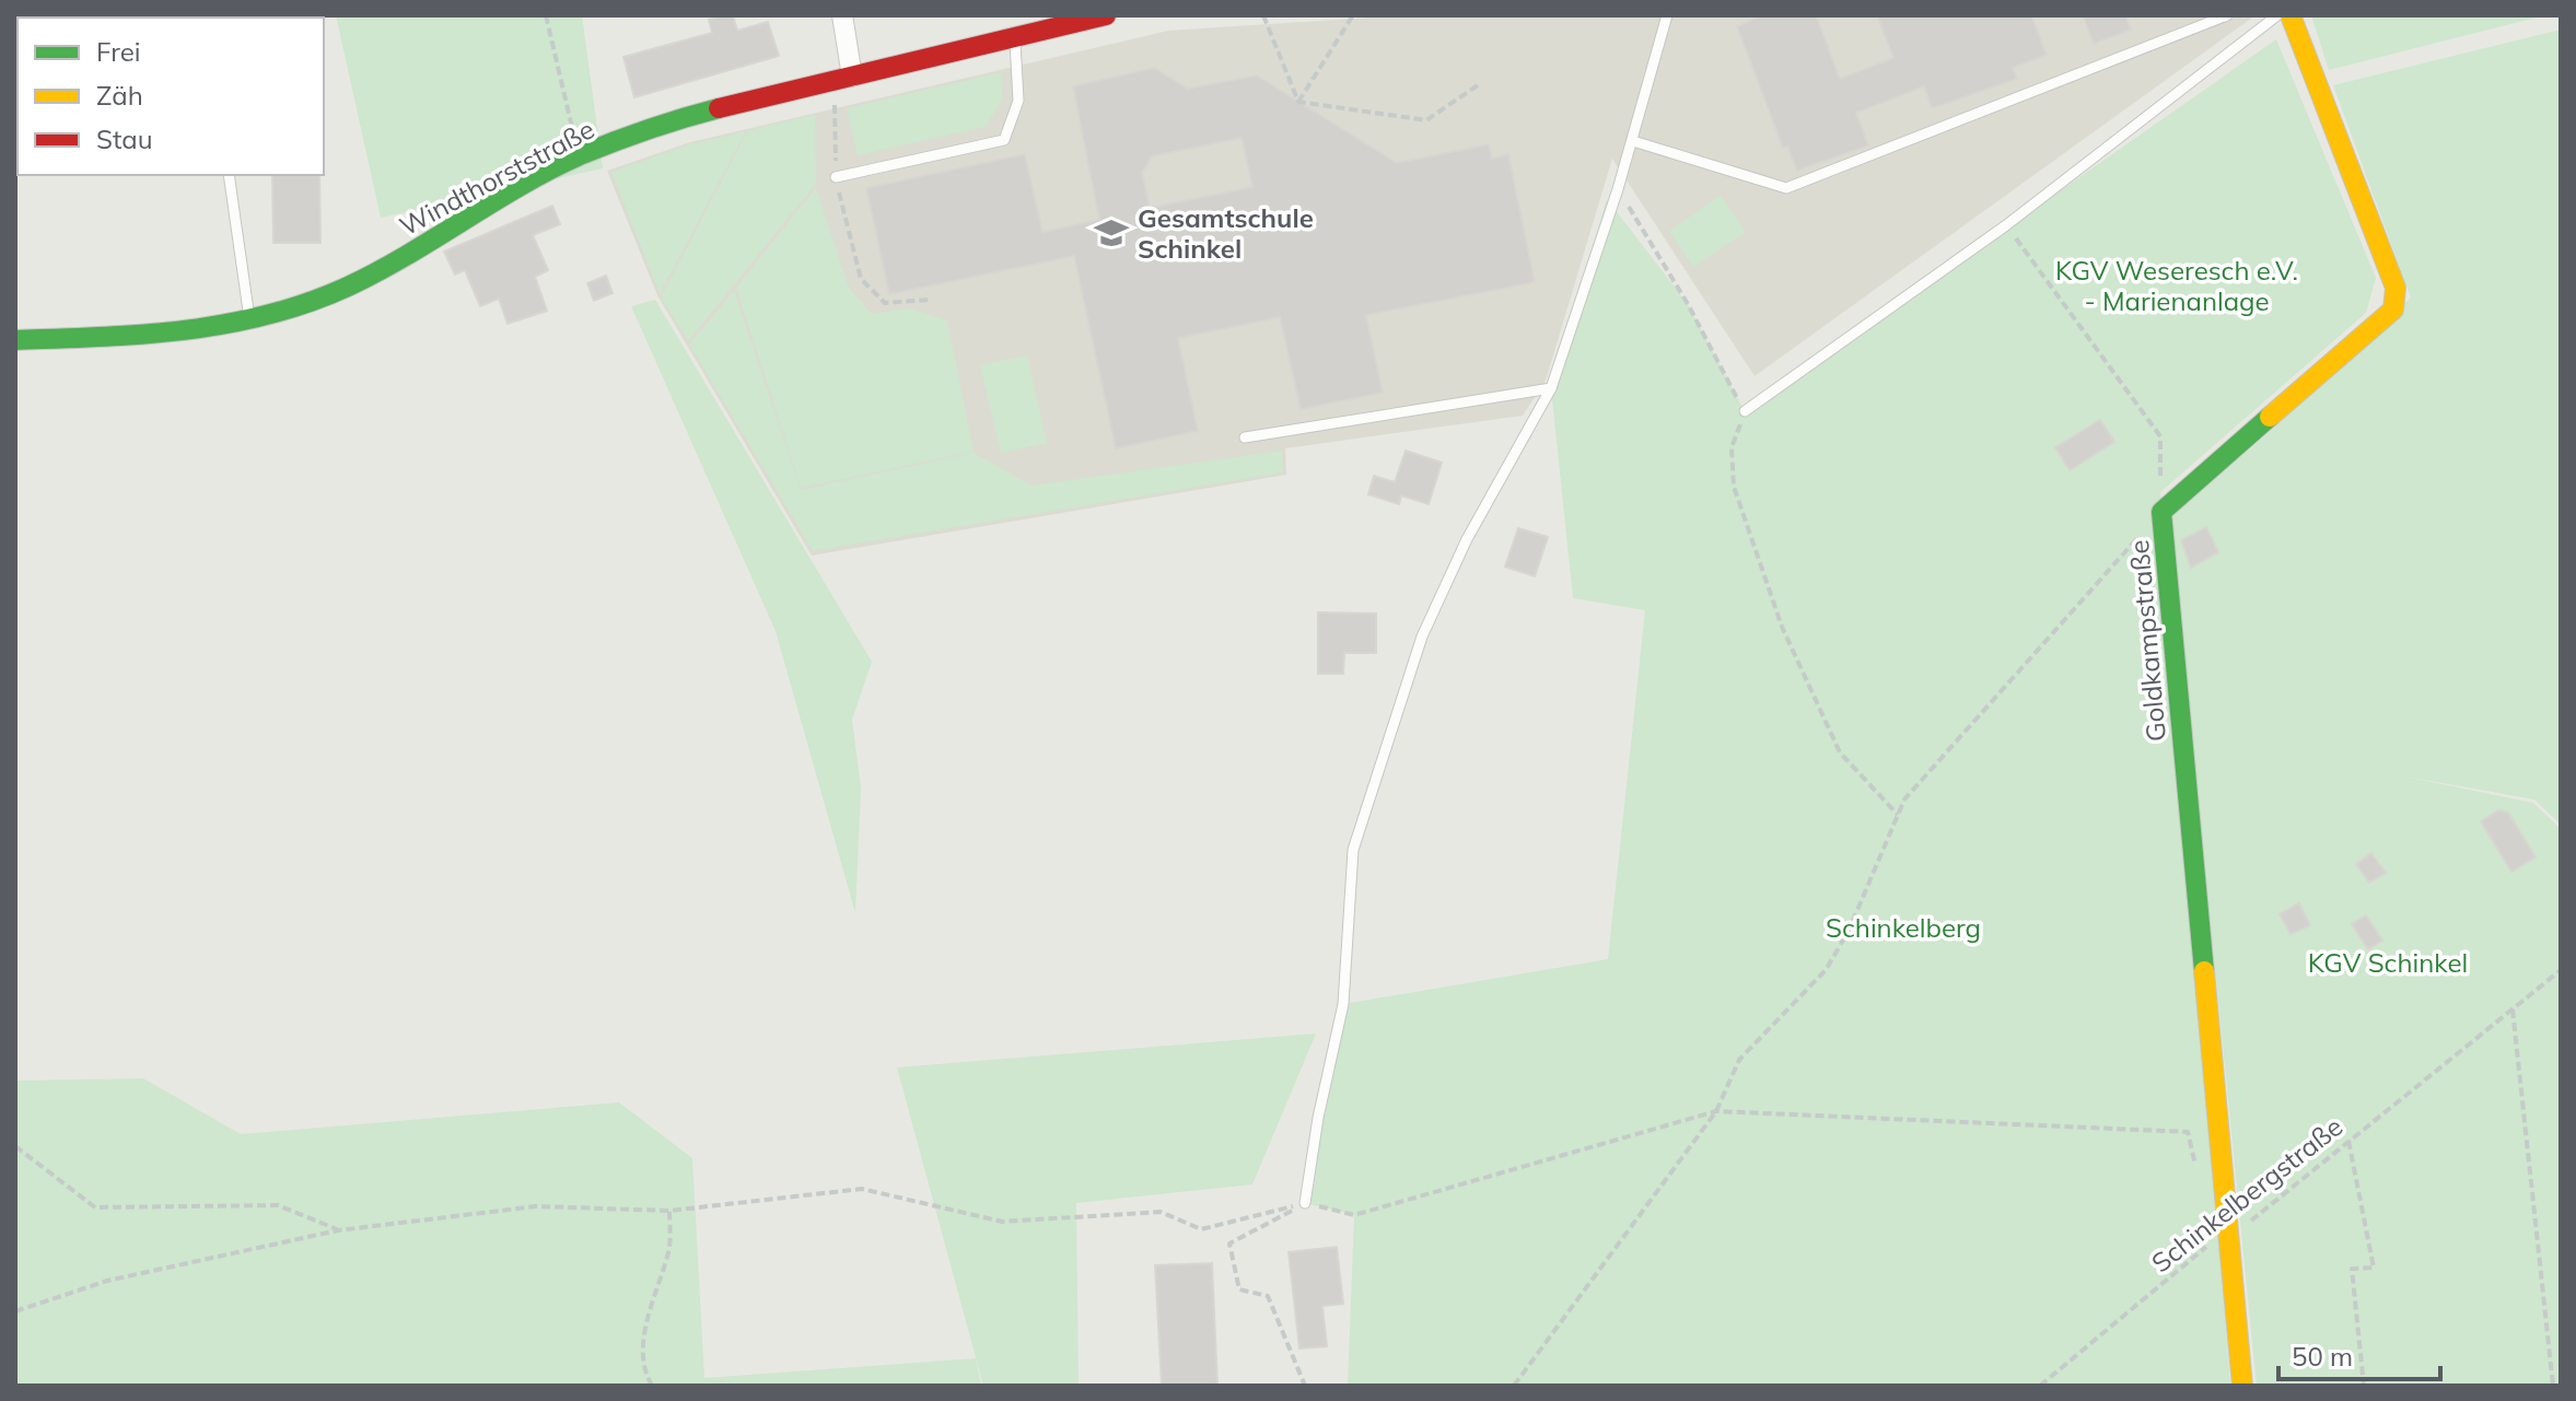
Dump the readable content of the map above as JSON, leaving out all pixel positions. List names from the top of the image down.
{
  "streets": {
    "street": ["Windthorststraße", "Goldkampstraße"],
    "path": ["Schinkelbergstraße"]
  },
  "crossings": [
    ["Goldkampstraße", "Schinkelbergstraße"]
  ],
  "parks": ["KGV Weseresch e.V. - Marienanlage", "Schinkelberg", "KGV Schinkel"],
  "places": {
    "school or university": ["Gesamtschule Schinkel"]
  },
  "legend": ["Frei", "Zäh", "Stau"],
  "scale_bar": "50 m"
}
